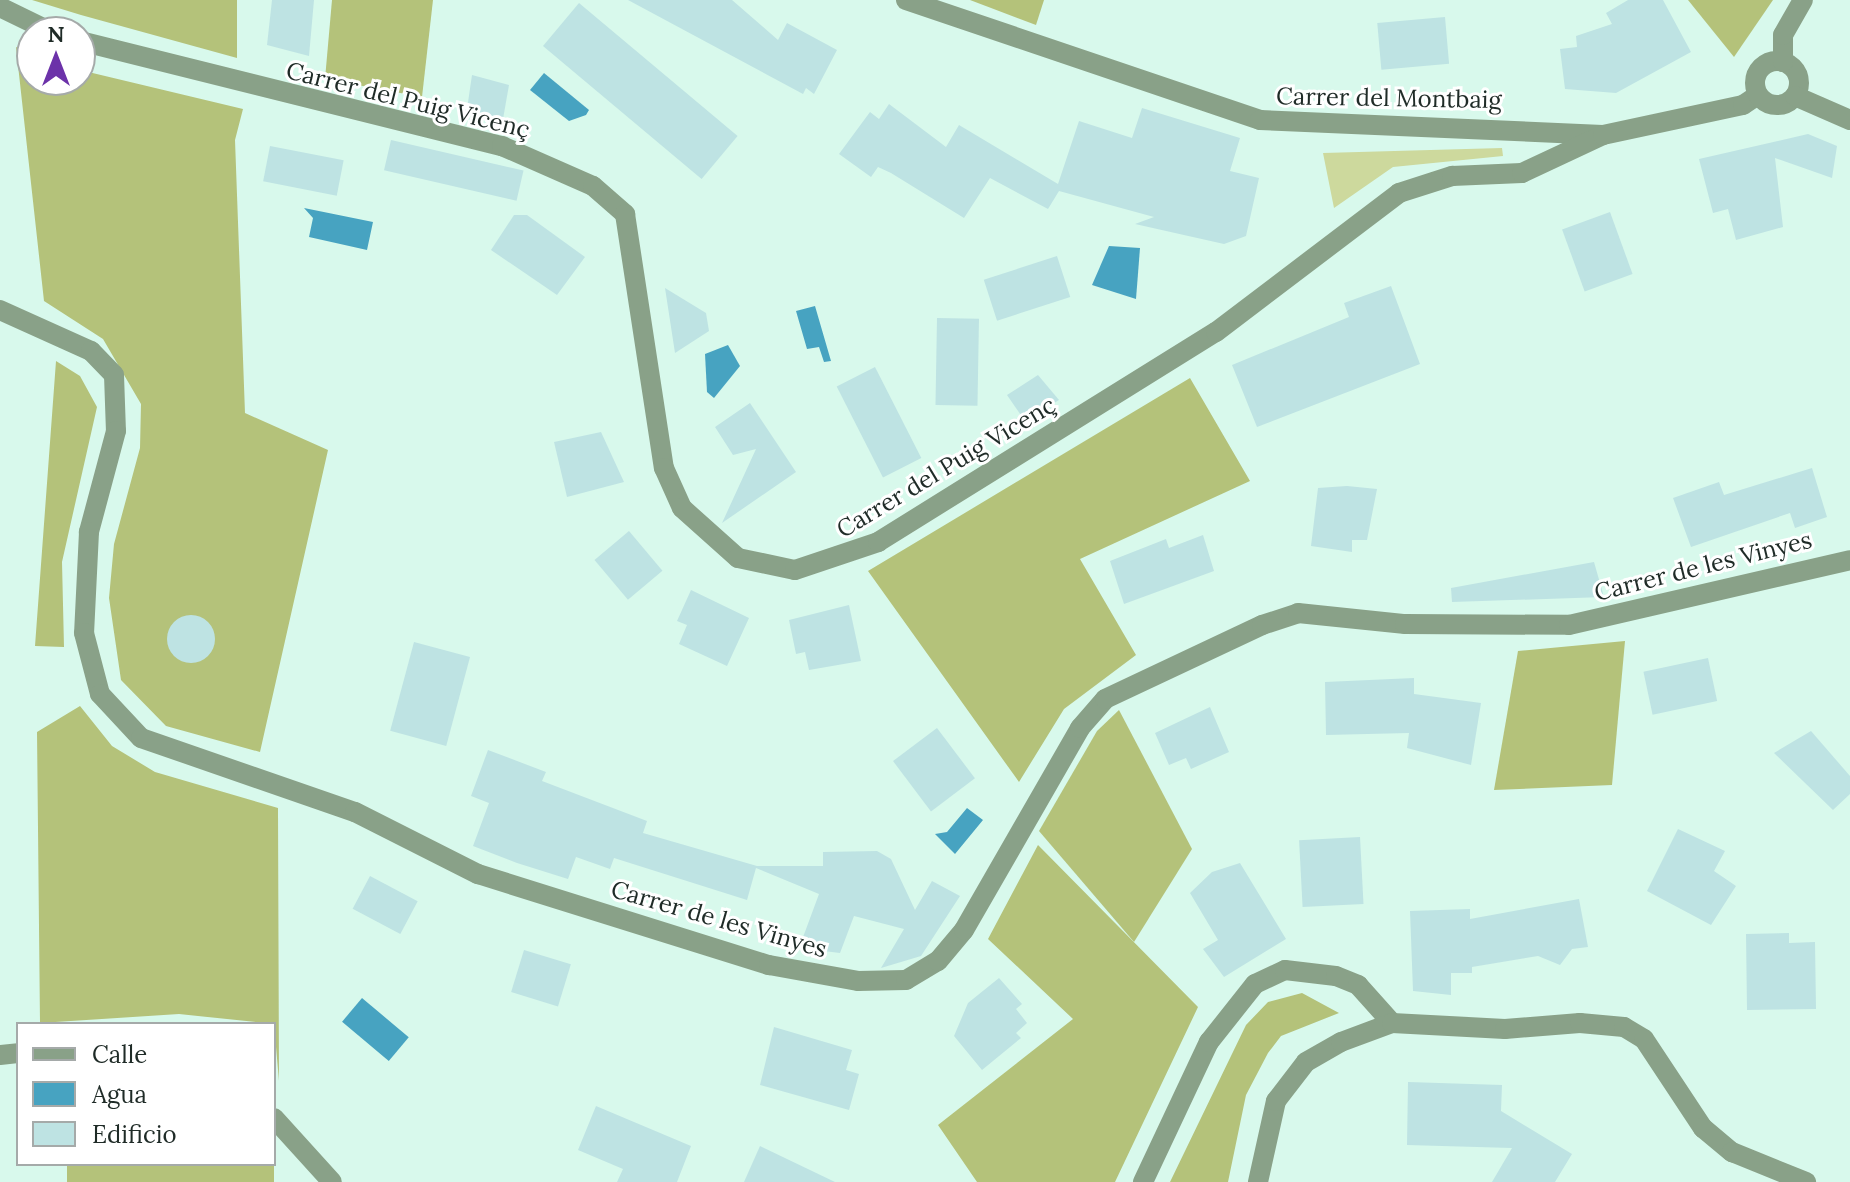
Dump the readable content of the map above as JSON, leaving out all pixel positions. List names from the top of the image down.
{
  "streets": {
    "street": ["Carrer del Montbaig", "Carrer del Puig Vicenç", "Carrer de les Vinyes"]
  },
  "crossings": [
    ["Carrer del Montbaig", "Carrer del Puig Vicenç"]
  ],
  "legend": ["Calle", "Agua", "Edificio"],
  "north": "top"
}
